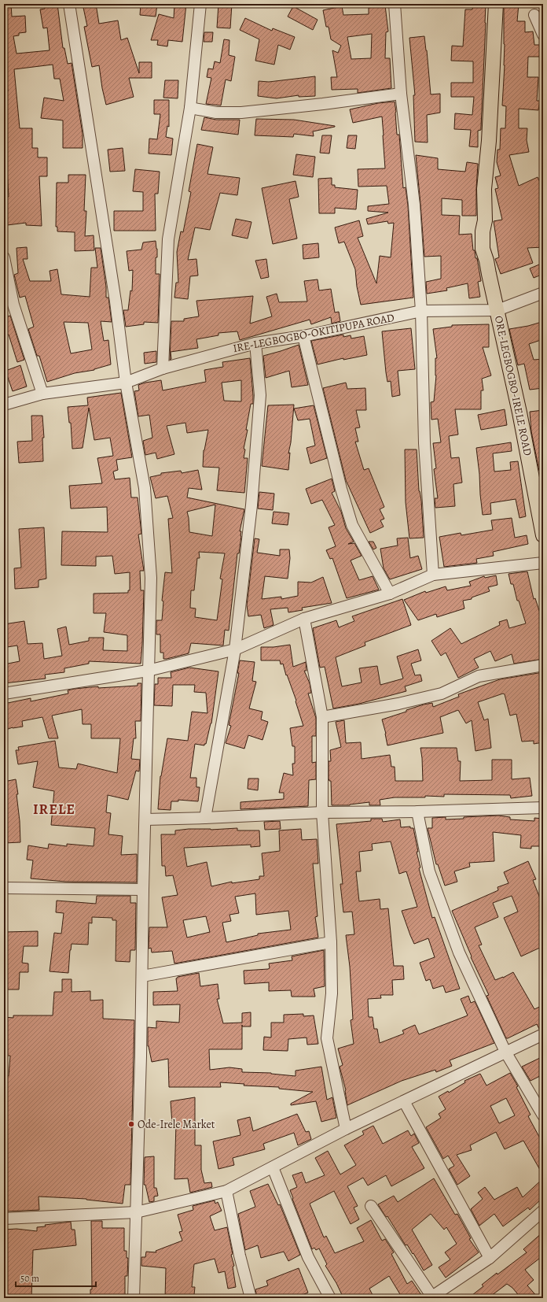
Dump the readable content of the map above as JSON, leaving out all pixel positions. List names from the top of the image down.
{
  "streets": {
    "main road": ["ORE-LEGBOGBO-IRELE ROAD"],
    "street": ["IRE-LEGBOGBO-OKITIPUPA ROAD"]
  },
  "crossings": [
    ["IRE-LEGBOGBO-OKITIPUPA ROAD", "ORE-LEGBOGBO-IRELE ROAD"]
  ],
  "districts": ["IRELE"],
  "places": ["Ode-Irele Market"],
  "scale_bar": "50 m"
}
